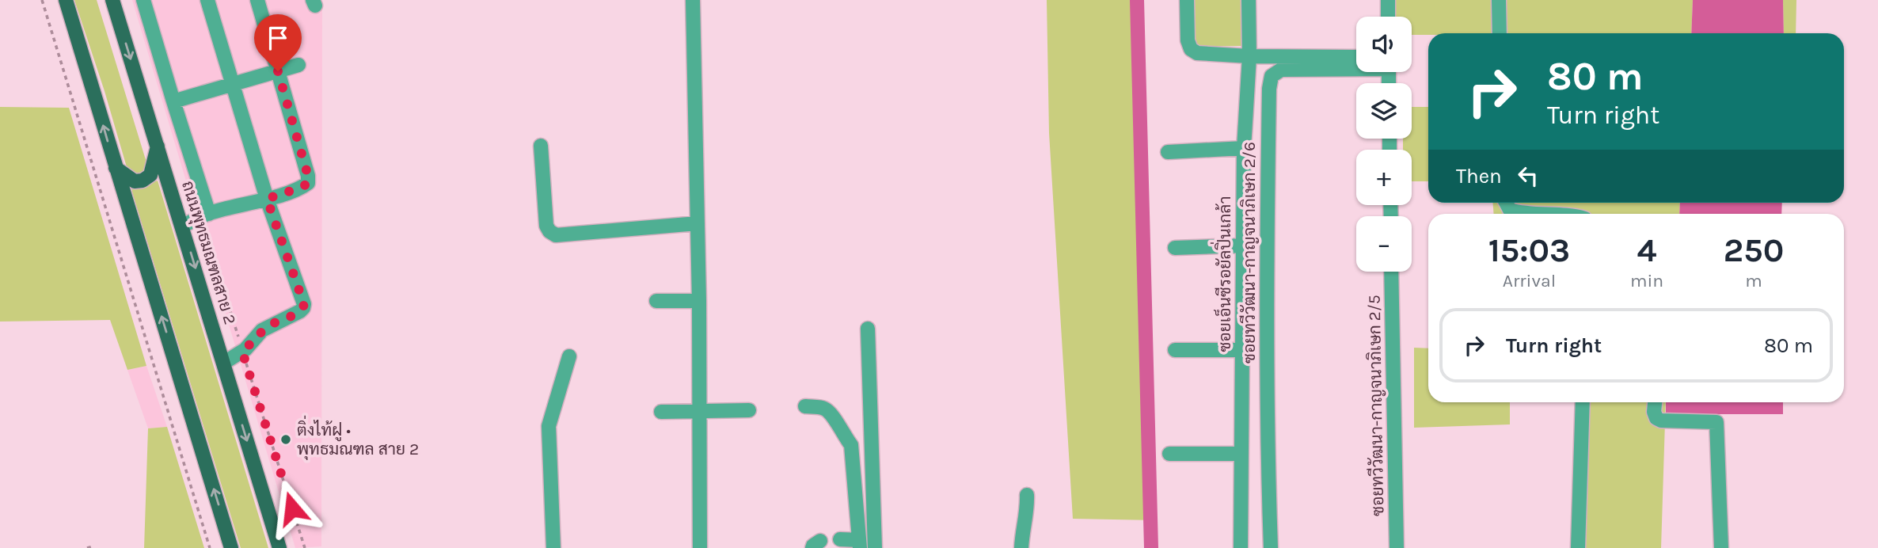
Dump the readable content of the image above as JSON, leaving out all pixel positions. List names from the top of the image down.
{
  "streets": {
    "main road": ["ถนนพุทธมณฑลสาย 2"],
    "street": ["ซอยทวีวัฒนา-กาญจนาภิเษก 2/6", "ซอยเอ็นซีรอยัลปิ่นเกล้า", "ซอยทวีวัฒนา-กาญจนาภิเษก 2/5"]
  },
  "places": ["ติ่งไท้ฝู • พุทธมณฑล สาย 2"],
  "page": {
    "map_buttons": ["+", "−"],
    "turn": ["80 m", "Turn right"],
    "then": "Then",
    "eta": [
      "15:03",
      "Arrival",
      "4",
      "min",
      "250",
      "m"
    ],
    "list": [
      {
        "name": "Turn right",
        "value": "80 m"
      }
    ]
  }
}
